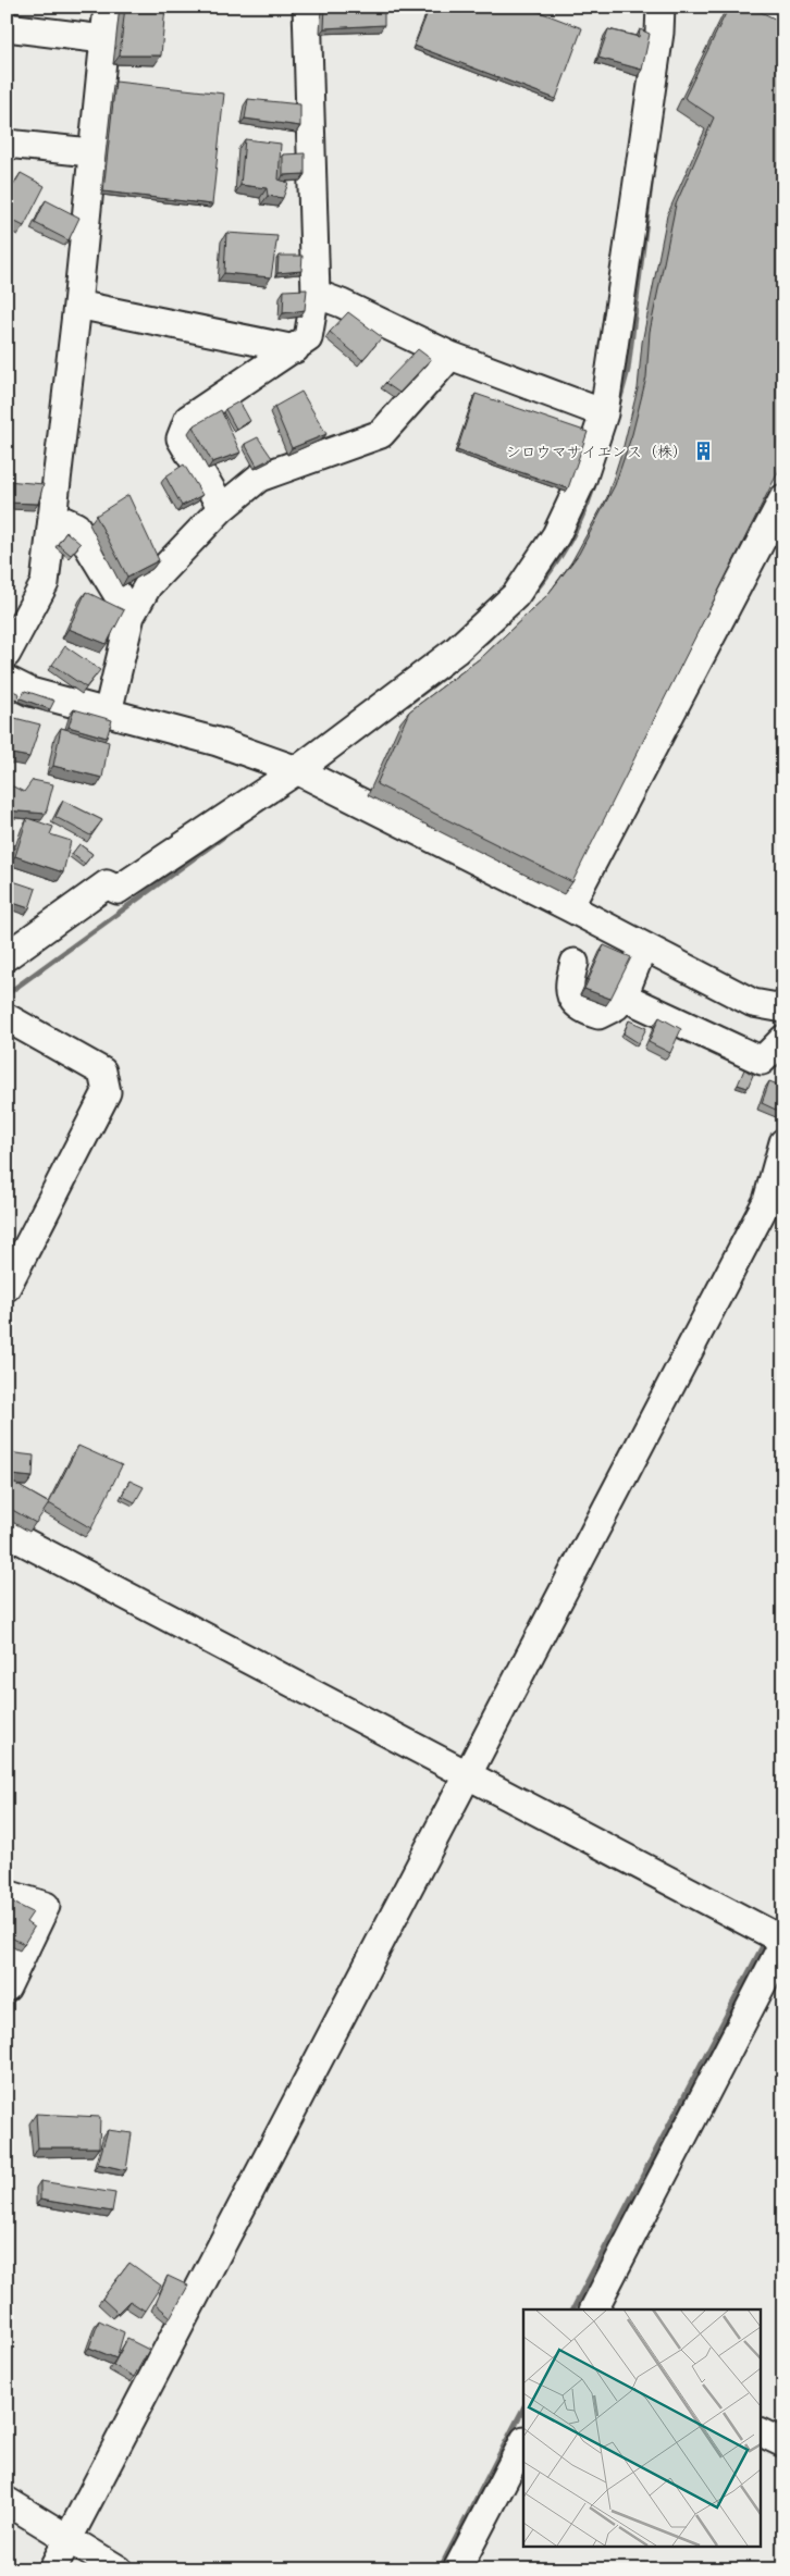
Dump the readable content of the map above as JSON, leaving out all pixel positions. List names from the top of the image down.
{
  "places": {
    "building": ["シロウマサイエンス（株）"]
  }
}
